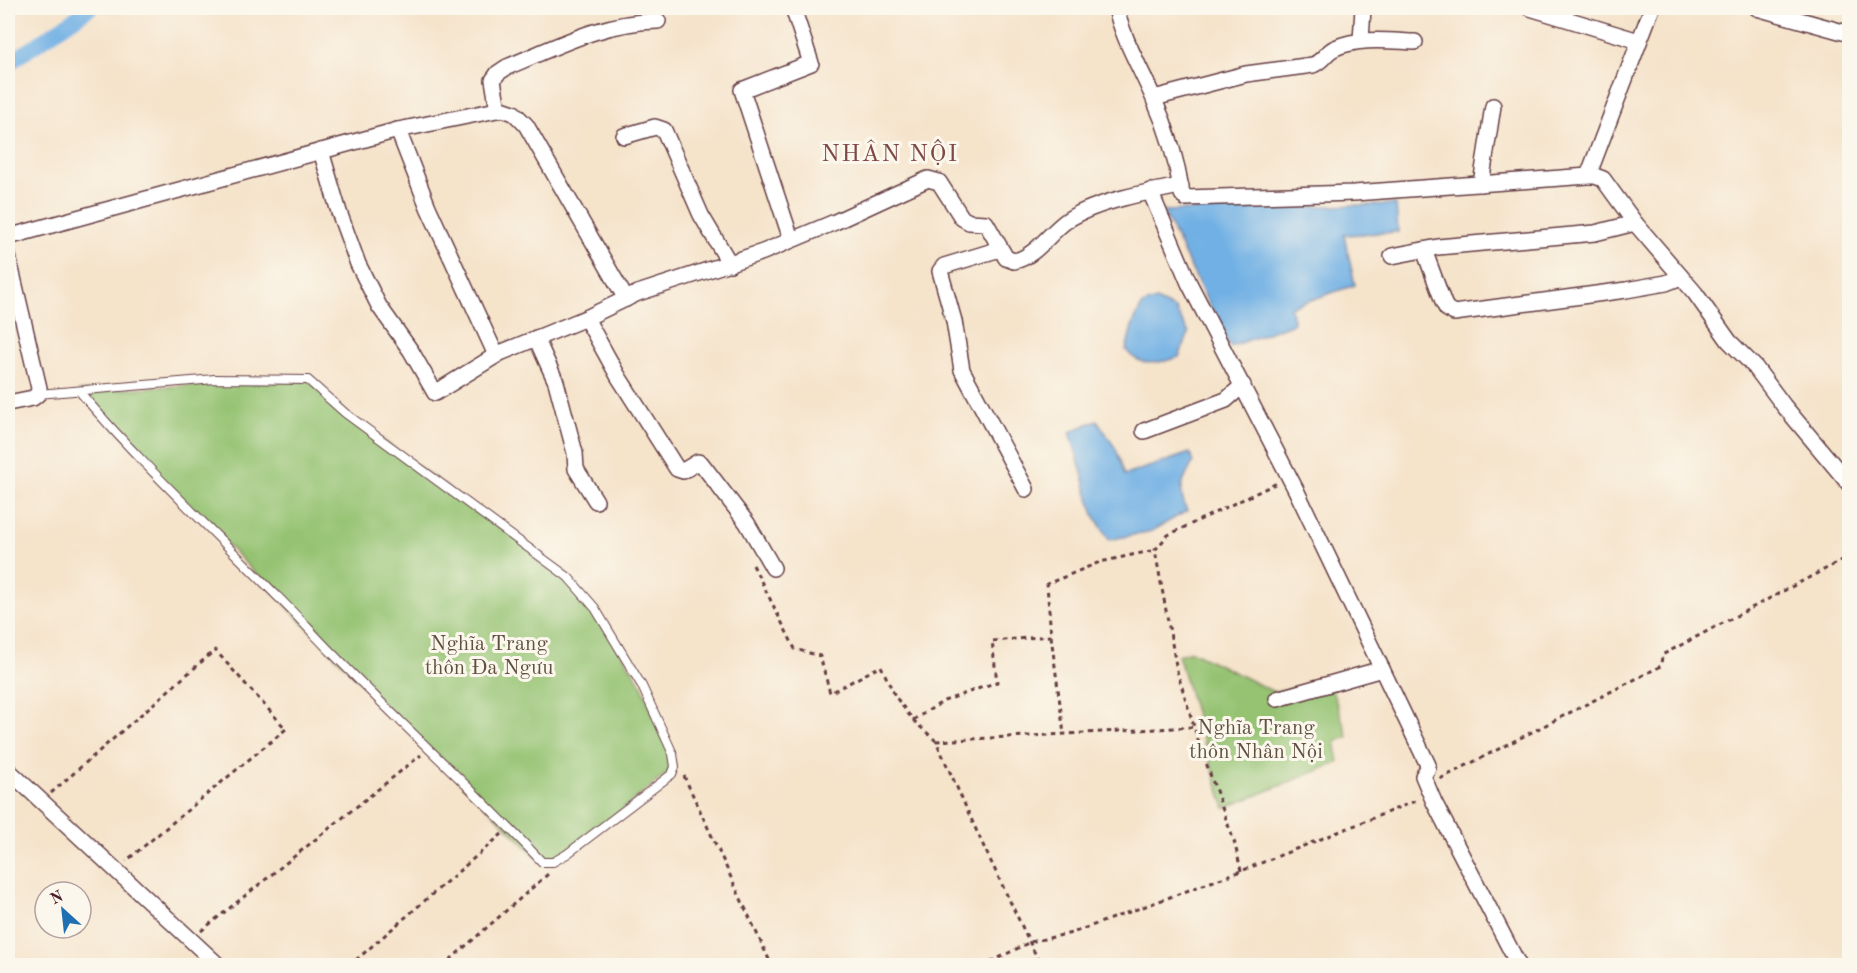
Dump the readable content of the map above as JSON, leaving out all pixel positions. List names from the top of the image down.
{
  "districts": ["NHÂN NỘI"],
  "parks": ["Nghĩa Trang thôn Đa Ngưu", "Nghĩa Trang thôn Nhân Nội"],
  "north": "top left"
}
